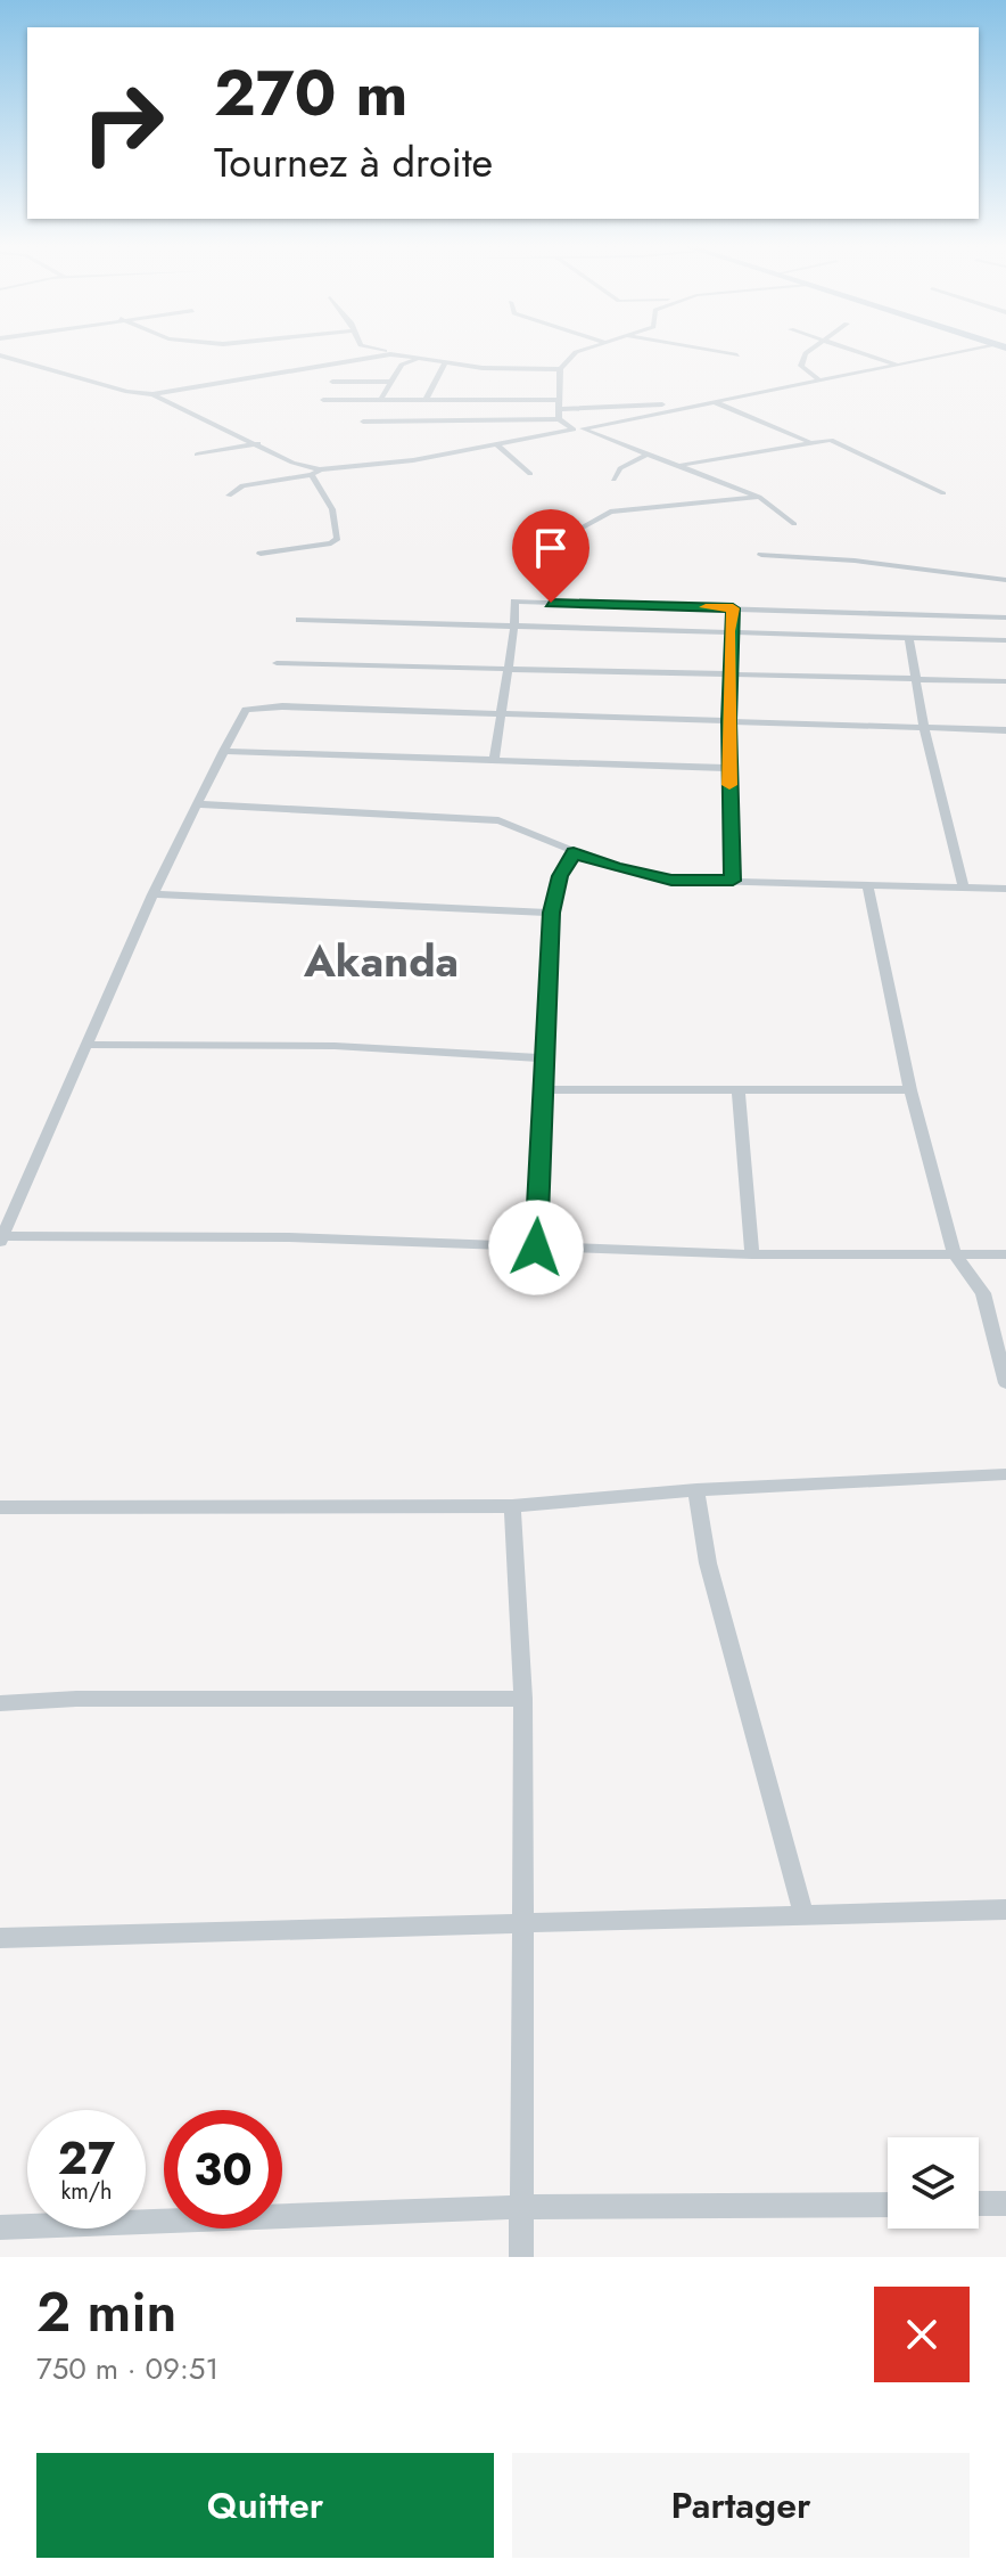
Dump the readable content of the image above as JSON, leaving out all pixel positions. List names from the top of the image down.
{
  "districts": ["Akanda"],
  "page": {
    "turn": ["270 m", "Tournez à droite"],
    "speed": "27 km/h",
    "limit": "30",
    "heading": ["2 min", "750 m · 09:51"],
    "buttons": ["Quitter", "Partager"]
  }
}
